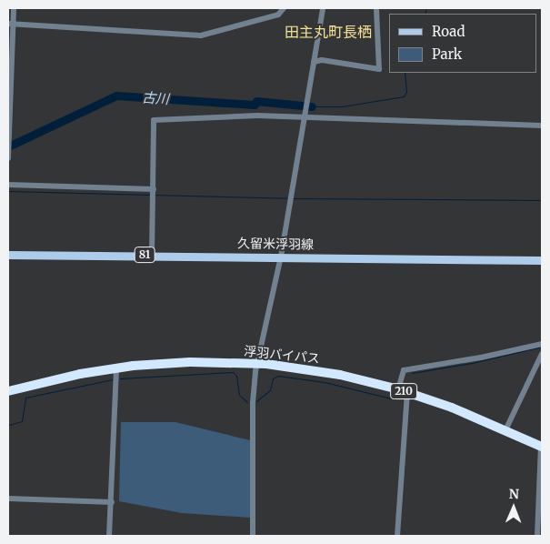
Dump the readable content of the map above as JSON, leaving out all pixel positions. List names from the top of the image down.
{
  "streets": {
    "highway": ["浮羽バイパス", "210"],
    "main road": ["久留米浮羽線", "81"]
  },
  "districts": ["田主丸町長栖"],
  "water": ["古川"],
  "legend": ["Road", "Park"],
  "north": "top"
}
